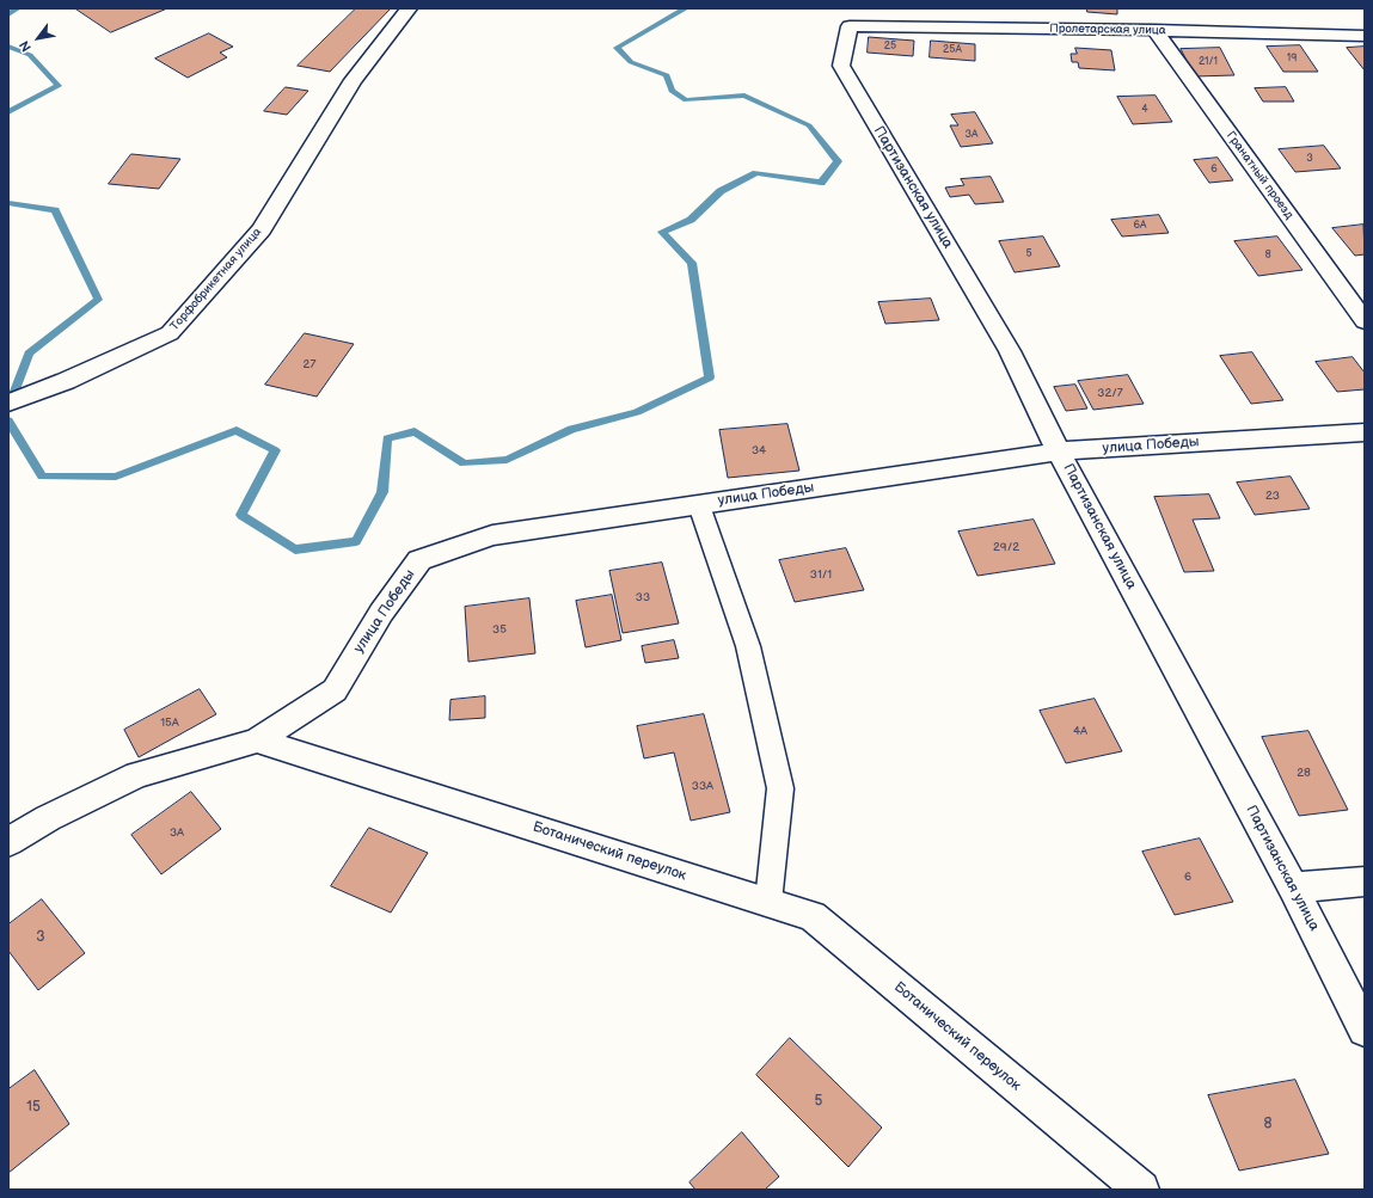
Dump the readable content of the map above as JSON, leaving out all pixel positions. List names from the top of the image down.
{
  "streets": {
    "street": [
      "Пролетарская улица",
      "Гранатный проезд",
      "Партизанская улица",
      "Торфобрикетная улица",
      "улица Победы",
      "Ботанический переулок"
    ]
  },
  "crossings": [
    ["Пролетарская улица", "Гранатный проезд"],
    ["Пролетарская улица", "Партизанская улица"],
    ["Партизанская улица", "улица Победы"],
    ["улица Победы", "Ботанический переулок"]
  ],
  "house_numbers": [
    "25",
    "25А",
    "19",
    "21/1",
    "4",
    "3А",
    "3",
    "6",
    "6А",
    "5",
    "8",
    "27",
    "32/7",
    "34",
    "23",
    "29/2",
    "31/1",
    "33",
    "35",
    "15А",
    "4А",
    "28",
    "33А",
    "3А",
    "6",
    "3",
    "5",
    "15",
    "8"
  ],
  "north": "bottom left"
}
